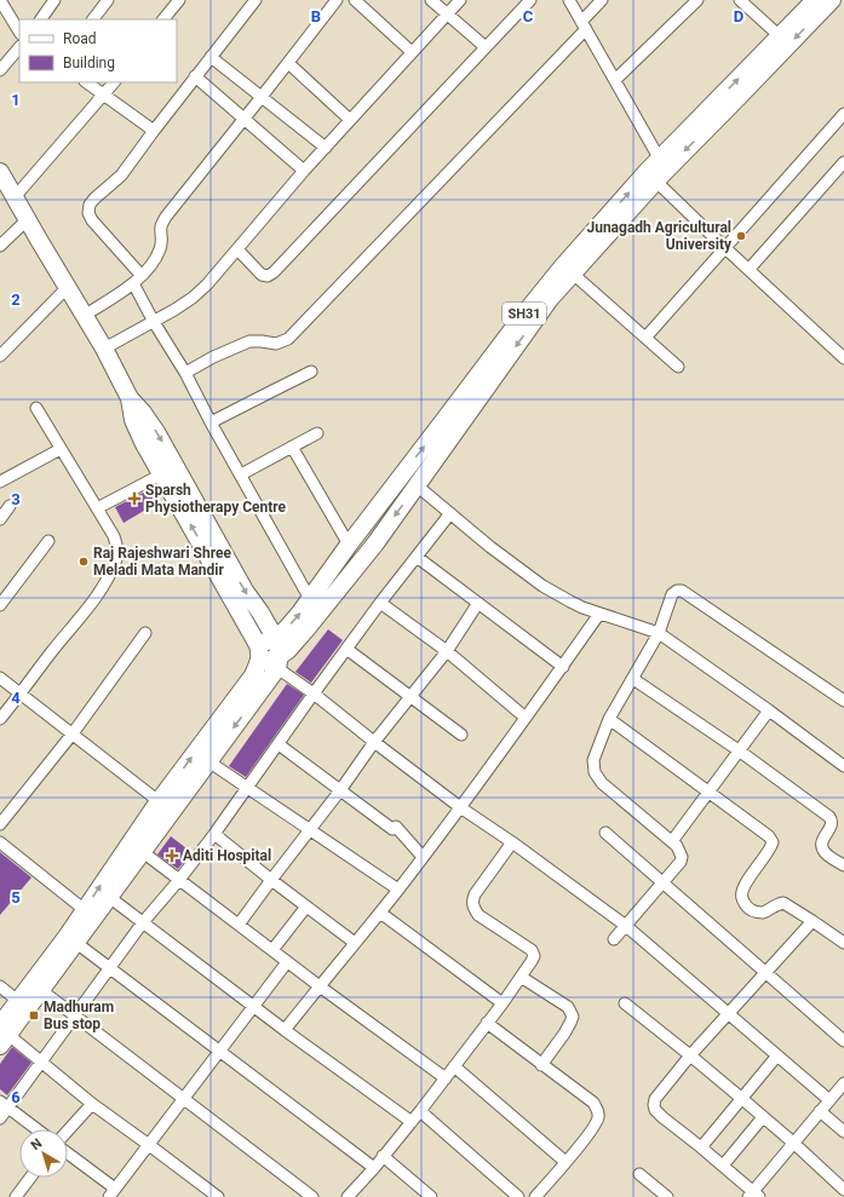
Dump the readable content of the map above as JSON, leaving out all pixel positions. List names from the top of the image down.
{
  "streets": {
    "main road": ["SH31"]
  },
  "places": {
    "other": ["Junagadh Agricultural University", "Raj Rajeshwari Shree Meladi Mata Mandir"],
    "health": ["Sparsh Physiotherapy Centre", "Aditi Hospital"],
    "transit": ["Madhuram Bus stop"]
  },
  "legend": ["Road", "Building"],
  "north": "top left",
  "grid": {
    "columns": ["B", "C", "D"],
    "rows": [
      "1",
      "2",
      "3",
      "4",
      "5",
      "6"
    ]
  }
}
